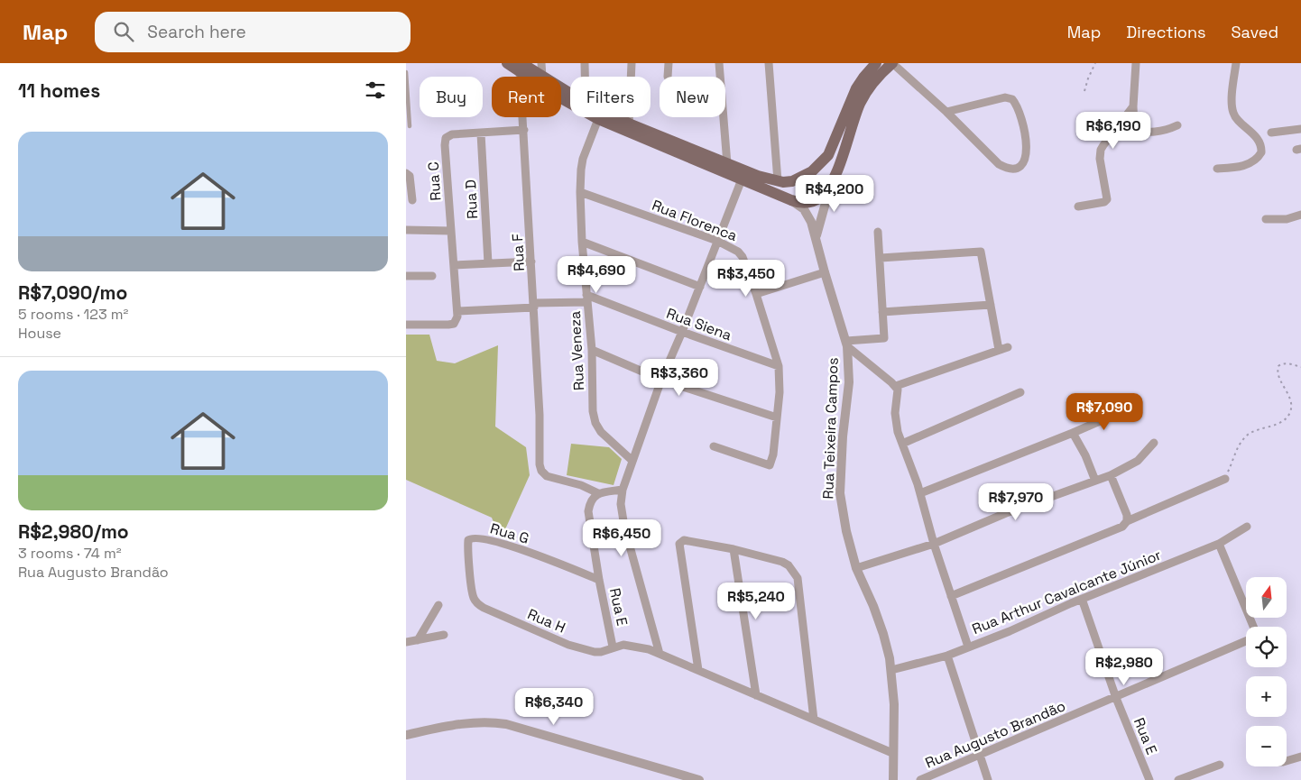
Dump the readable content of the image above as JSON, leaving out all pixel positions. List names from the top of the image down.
{
  "streets": {
    "street": [
      "Rua C",
      "Rua D",
      "Rua Florenca",
      "Rua F",
      "Rua Siena",
      "Rua Veneza",
      "Rua Teixeira Campos",
      "Rua G",
      "Rua Arthur Cavalcante Júnior",
      "Rua E",
      "Rua H",
      "Rua Augusto Brandão"
    ]
  },
  "crossings": [
    ["Rua C", "Rua D"],
    ["Rua Florenca", "Rua Siena"],
    ["Rua Florenca", "Rua Veneza"],
    ["Rua F", "Rua E"],
    ["Rua Siena", "Rua Veneza"],
    ["Rua Teixeira Campos", "Rua Arthur Cavalcante Júnior"],
    ["Rua Teixeira Campos", "Rua H"],
    ["Rua G", "Rua E"],
    ["Rua G", "Rua H"],
    ["Rua Arthur Cavalcante Júnior", "Rua E"],
    ["Rua E", "Rua H"],
    ["Rua E", "Rua Augusto Brandão"]
  ],
  "north": "top",
  "page": {
    "header": "Map",
    "search": "Search here",
    "nav": ["Map", "Directions", "Saved"],
    "heading": "11 homes",
    "chip": [
      "Buy",
      "Rent",
      "Filters",
      "New"
    ],
    "price": [
      "R$6,190",
      "R$4,200",
      "R$4,690",
      "R$3,450",
      "R$3,360",
      "R$7,090",
      "R$7,970",
      "R$6,450",
      "R$5,240",
      "R$2,980",
      "R$6,340"
    ],
    "list": [
      {
        "name": "R$7,090/mo",
        "note": "5 rooms · 123 m² · House"
      },
      {
        "name": "R$2,980/mo",
        "note": "3 rooms · 74 m² · Rua Augusto Brandão"
      }
    ],
    "map_buttons": ["+", "−"]
  }
}
